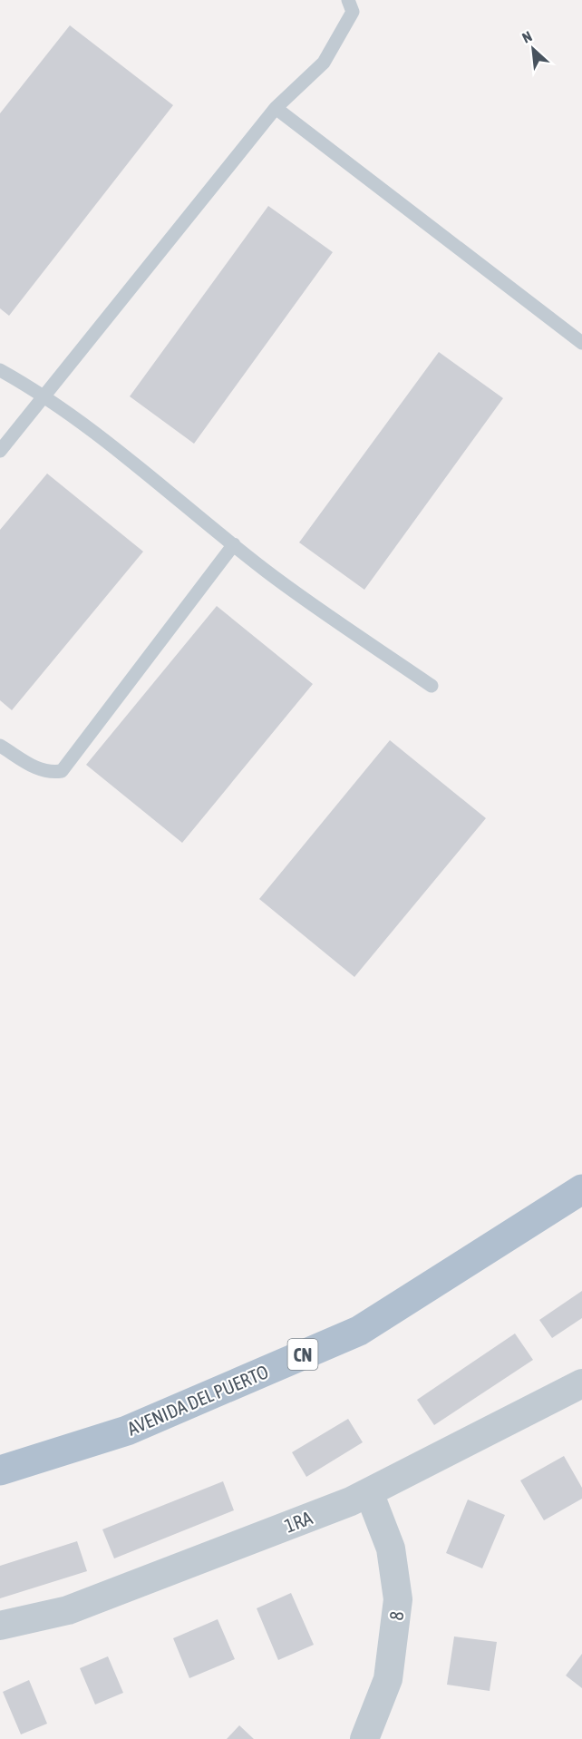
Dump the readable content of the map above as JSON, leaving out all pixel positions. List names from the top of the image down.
{
  "streets": {
    "main road": ["CN", "AVENIDA DEL PUERTO"],
    "street": ["1RA", "8"]
  },
  "crossings": [
    ["1RA", "8"]
  ],
  "north": "top left"
}
